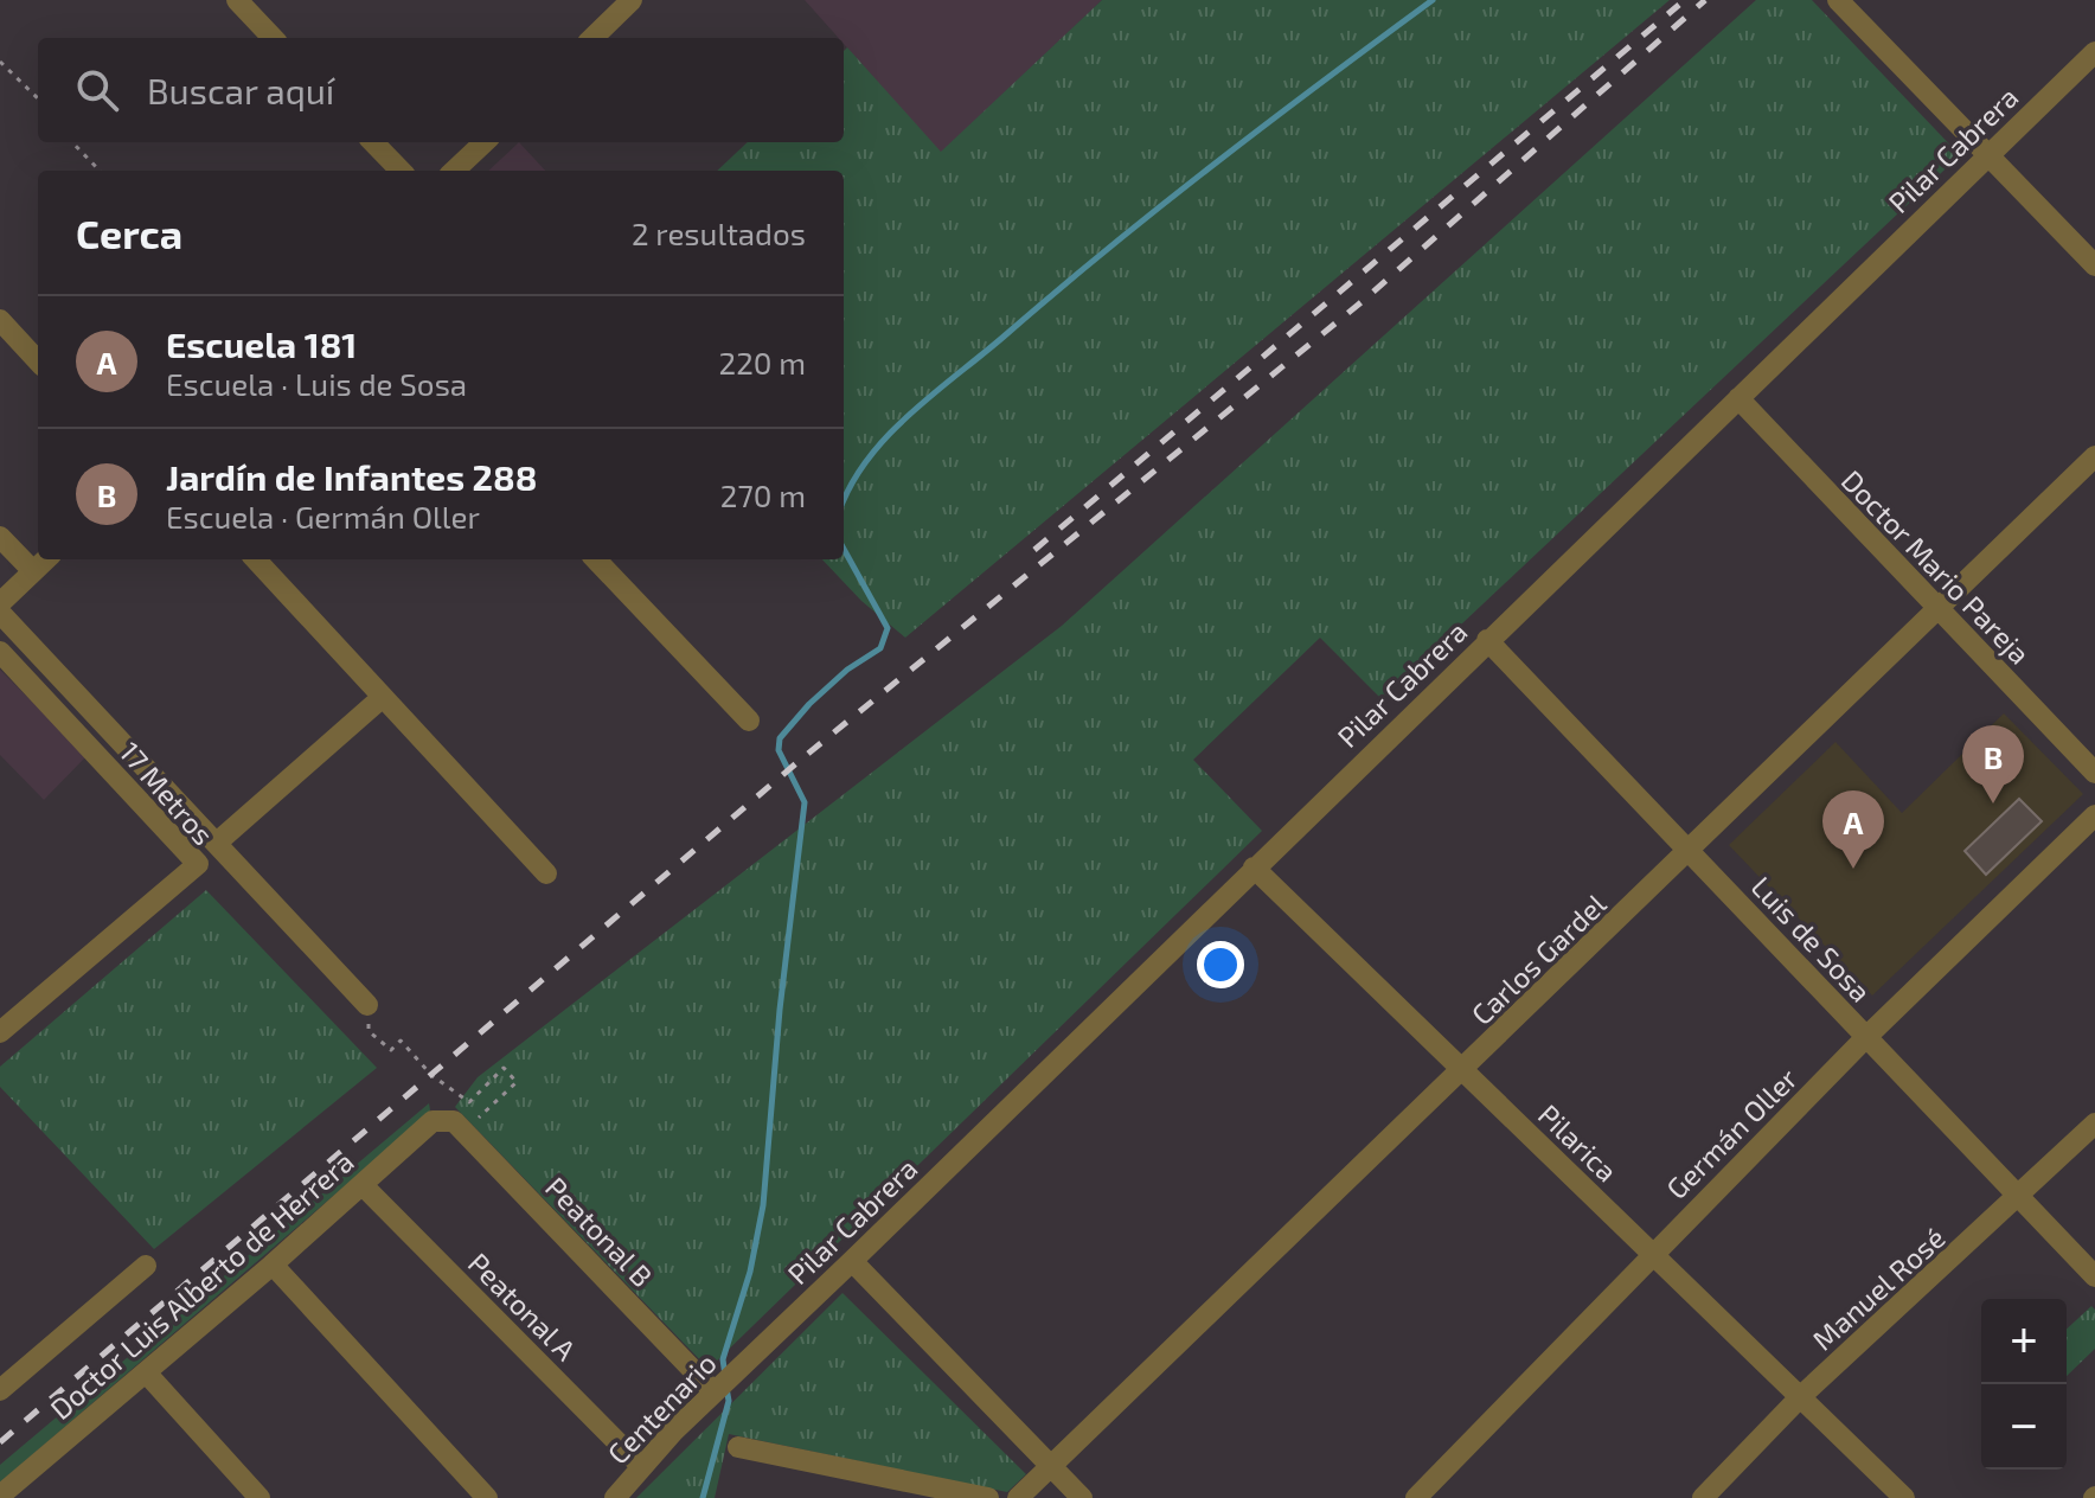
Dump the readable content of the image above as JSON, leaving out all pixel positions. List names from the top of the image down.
{
  "streets": {
    "street": [
      "Pilar Cabrera",
      "Doctor Mario Pareja",
      "17 Metros",
      "Luis de Sosa",
      "Carlos Gardel",
      "Germán Oller",
      "Pilarica",
      "Peatonal B",
      "Doctor Luis Alberto de Herrera",
      "Manuel Rosé",
      "Peatonal A",
      "Centenario"
    ]
  },
  "crossings": [
    ["Pilar Cabrera", "Doctor Mario Pareja"],
    ["Pilar Cabrera", "Luis de Sosa"],
    ["Pilar Cabrera", "Pilarica"],
    ["Pilar Cabrera", "Centenario"],
    ["Doctor Mario Pareja", "Carlos Gardel"],
    ["Luis de Sosa", "Carlos Gardel"],
    ["Luis de Sosa", "Germán Oller"],
    ["Luis de Sosa", "Manuel Rosé"],
    ["Carlos Gardel", "Pilarica"],
    ["Germán Oller", "Pilarica"],
    ["Pilarica", "Manuel Rosé"],
    ["Peatonal B", "Doctor Luis Alberto de Herrera"],
    ["Peatonal B", "Centenario"],
    ["Doctor Luis Alberto de Herrera", "Peatonal A"],
    ["Peatonal A", "Centenario"]
  ],
  "page": {
    "search": "Buscar aquí",
    "heading": ["Cerca", "2 resultados"],
    "list": [
      {
        "mark": "A",
        "name": "Escuela 181",
        "note": "Escuela · Luis de Sosa",
        "value": "220 m"
      },
      {
        "mark": "B",
        "name": "Jardín de Infantes 288",
        "note": "Escuela · Germán Oller",
        "value": "270 m"
      }
    ],
    "pins": ["B", "A"],
    "map_buttons": ["+", "−"]
  }
}
